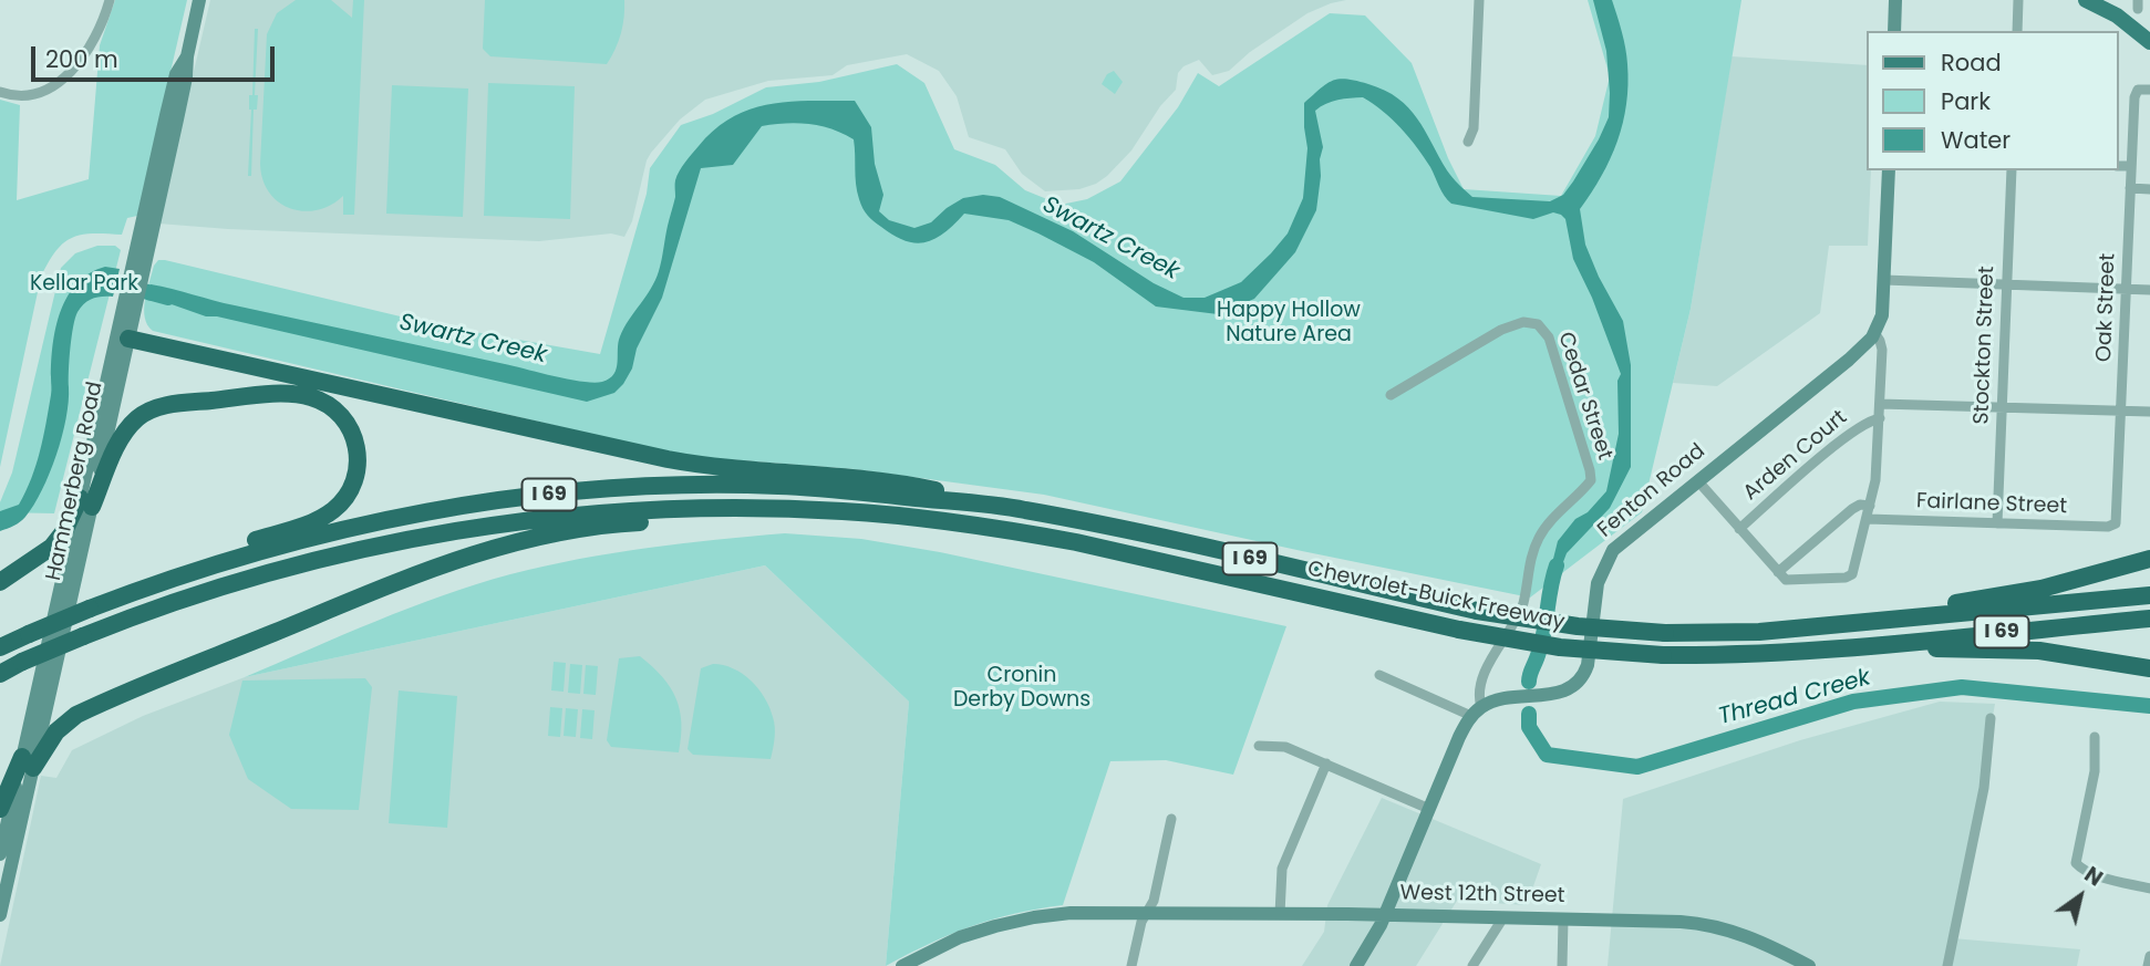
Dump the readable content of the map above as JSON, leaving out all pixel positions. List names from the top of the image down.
{
  "streets": {
    "highway": ["I 69", "Chevrolet-Buick Freeway"],
    "street": [
      "Oak Street",
      "Stockton Street",
      "Cedar Street",
      "Arden Court",
      "Hammerberg Road",
      "Fenton Road",
      "Fairlane Street",
      "West 12th Street"
    ]
  },
  "crossings": [
    ["Oak Street", "Fairlane Street"],
    ["Stockton Street", "Fairlane Street"],
    ["Cedar Street", "Fenton Road"]
  ],
  "water": ["Swartz Creek", "Thread Creek"],
  "parks": ["Kellar Park", "Happy Hollow Nature Area", "Cronin Derby Downs"],
  "legend": ["Road", "Park", "Water"],
  "scale_bar": "200 m",
  "north": "top right"
}
